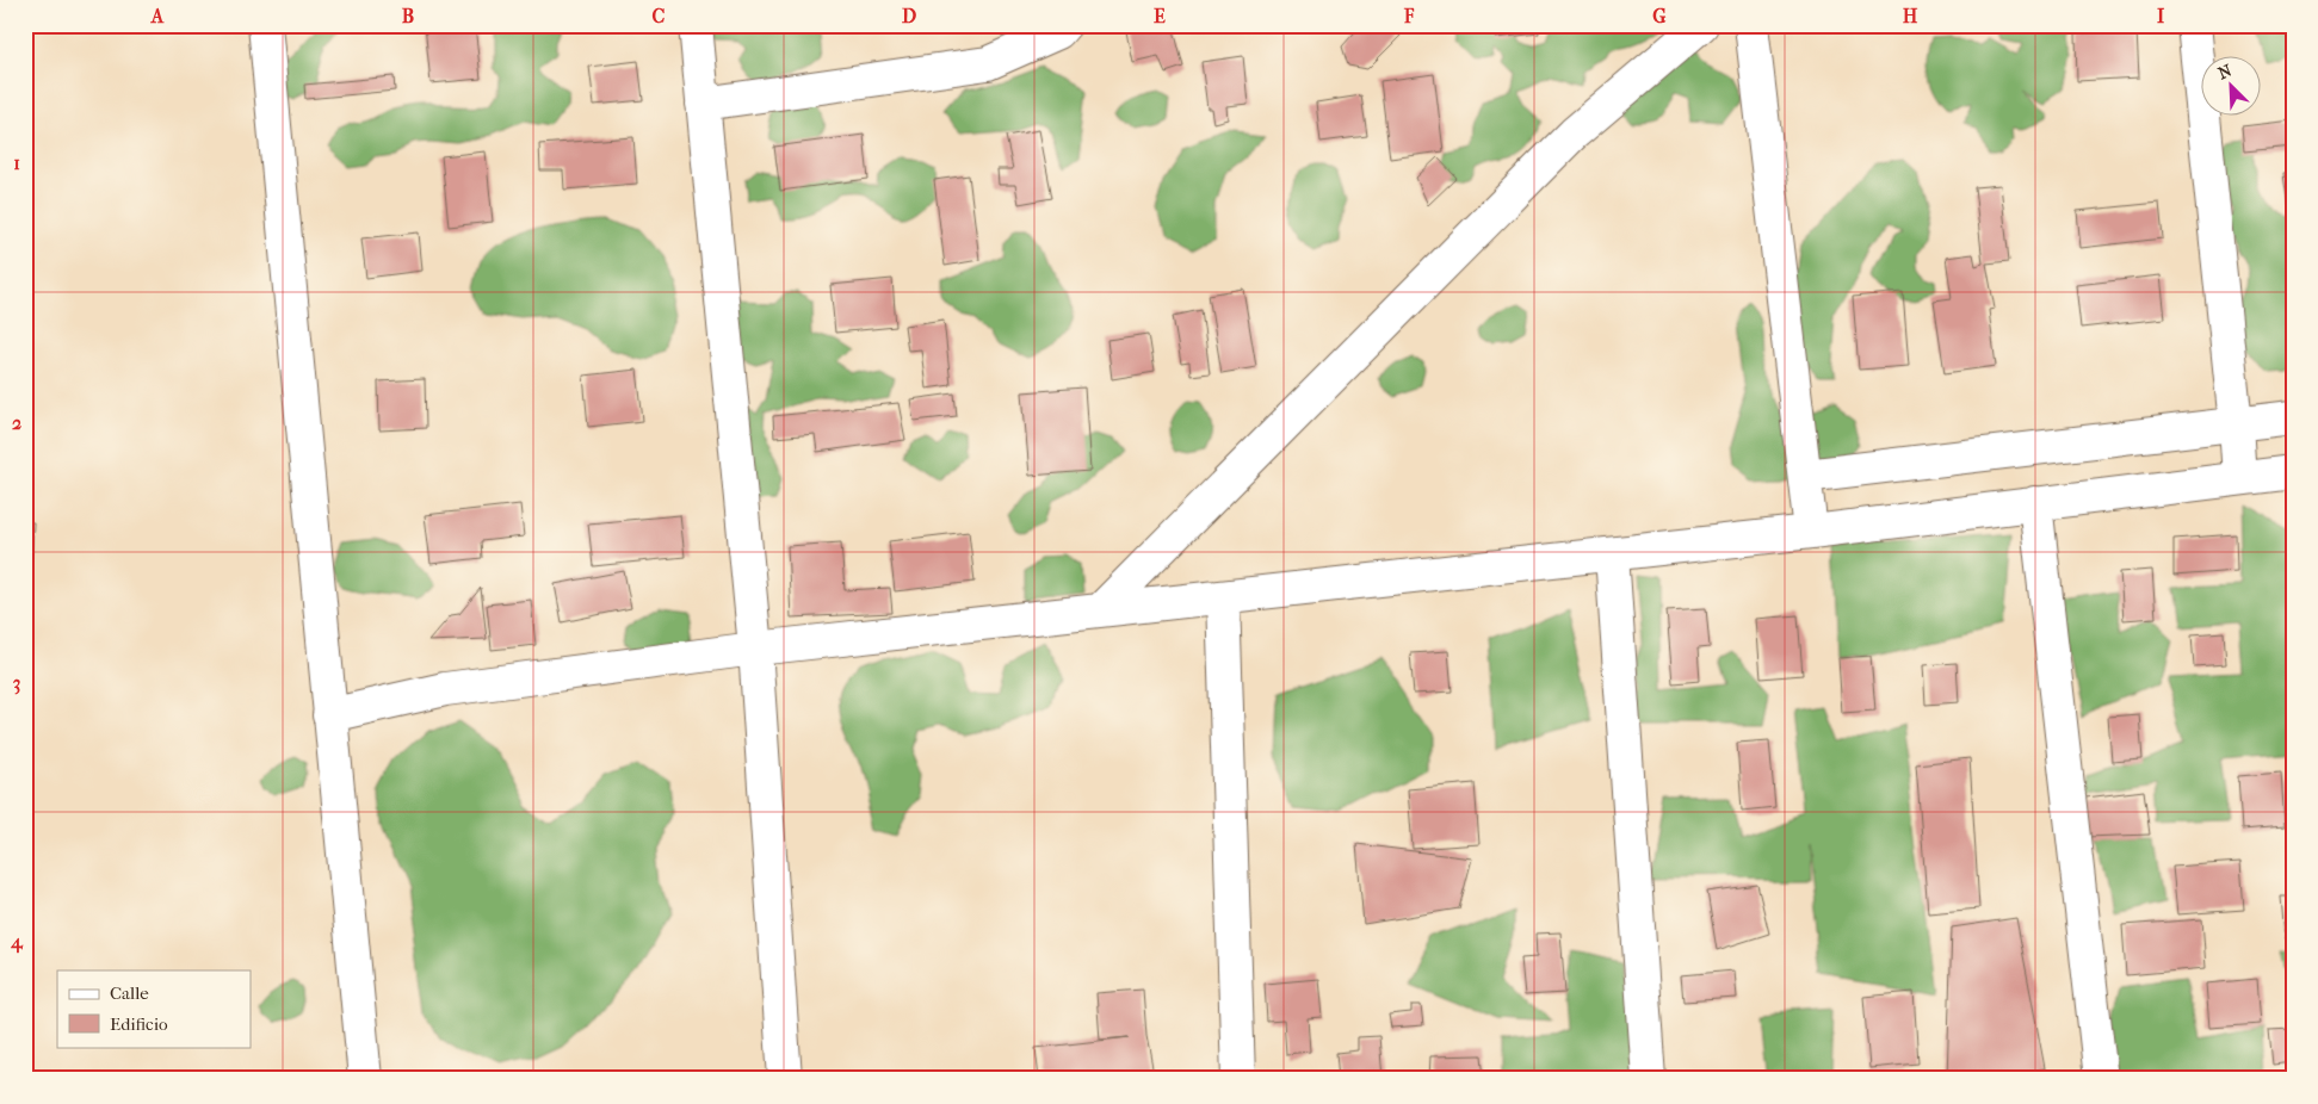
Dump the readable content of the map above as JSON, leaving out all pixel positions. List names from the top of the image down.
{
  "legend": ["Calle", "Edificio"],
  "north": "top left",
  "grid": {
    "columns": [
      "A",
      "B",
      "C",
      "D",
      "E",
      "F",
      "G",
      "H",
      "I"
    ],
    "rows": [
      "1",
      "2",
      "3",
      "4"
    ]
  }
}
